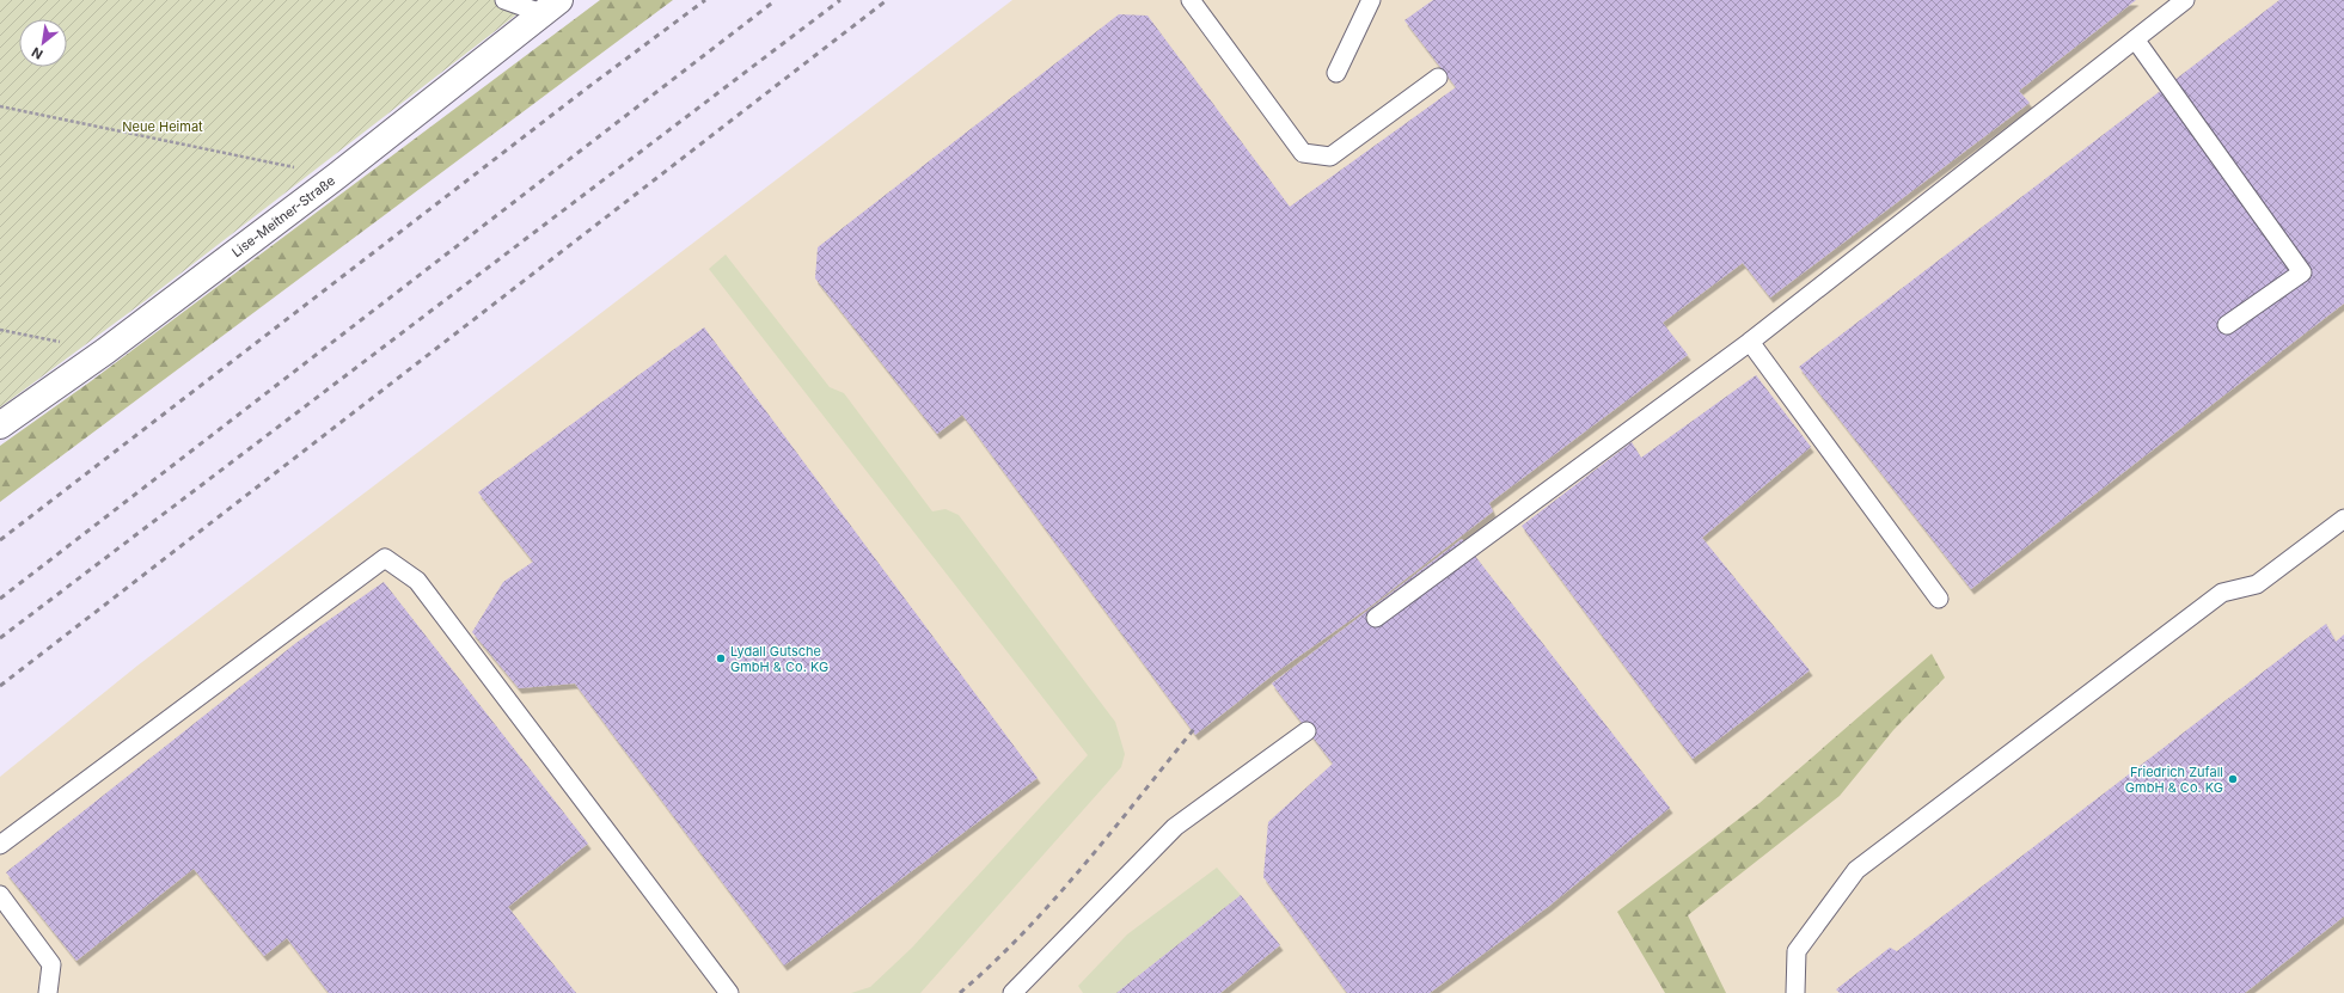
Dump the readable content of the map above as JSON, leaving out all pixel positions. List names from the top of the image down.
{
  "streets": {
    "street": ["Lise-Meitner-Straße"]
  },
  "parks": ["Neue Heimat"],
  "places": ["Lydall Gutsche GmbH & Co. KG", "Friedrich Zufall GmbH & Co. KG"],
  "north": "bottom left"
}
